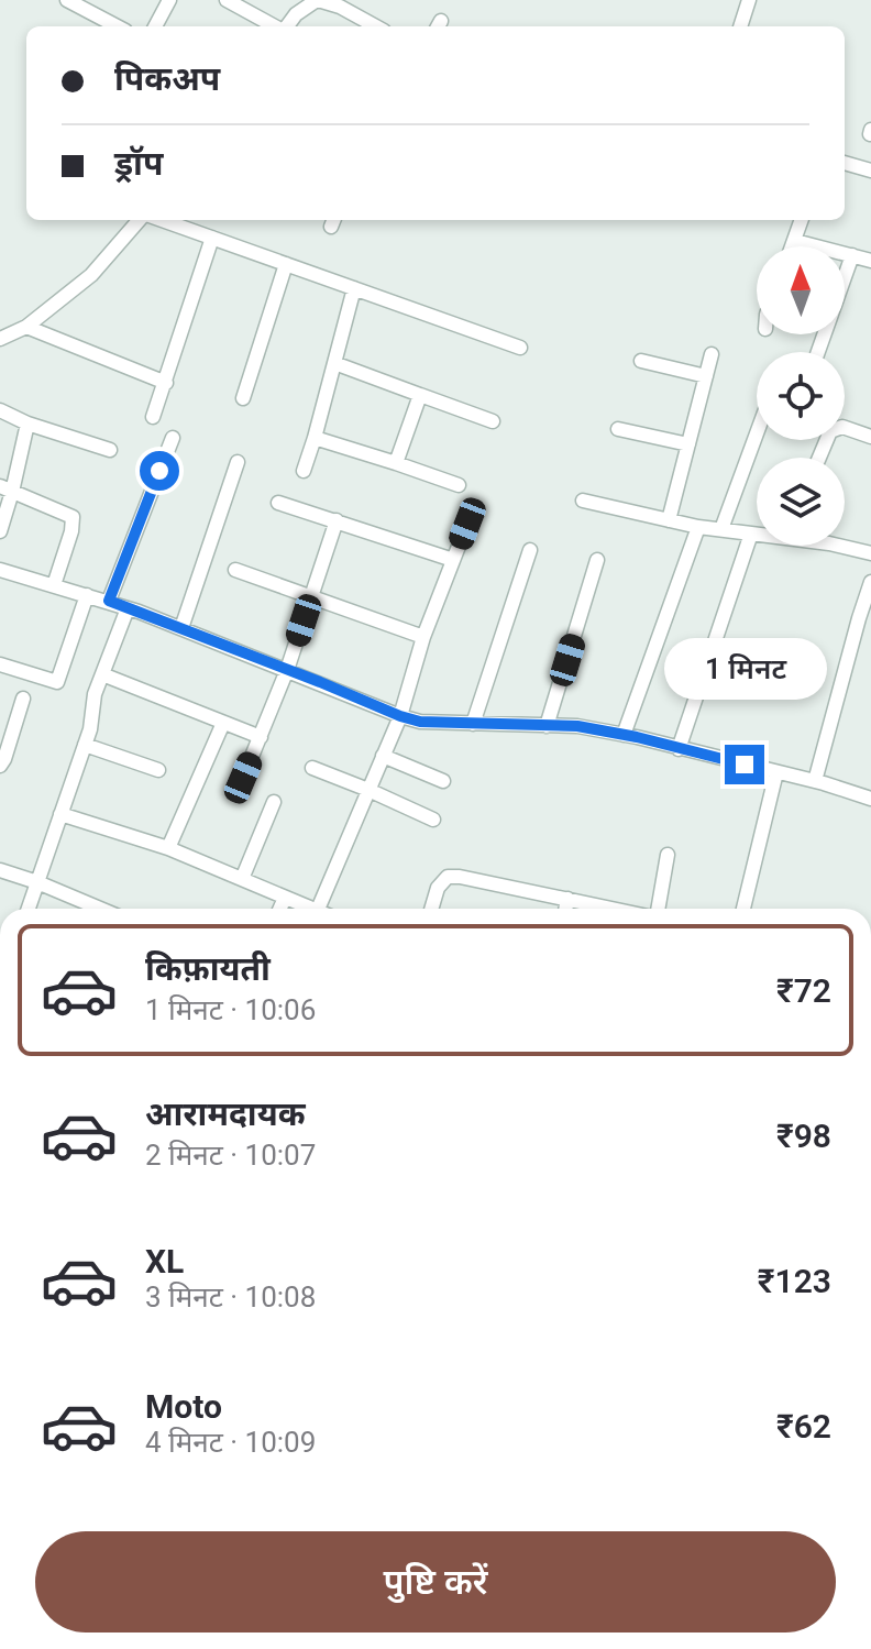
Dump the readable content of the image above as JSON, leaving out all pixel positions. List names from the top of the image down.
{
  "north": "top",
  "page": {
    "banner": ["पिकअप", "ड्रॉप"],
    "bubble": "1 मिनट",
    "list": [
      {
        "name": "किफ़ायती",
        "note": "1 मिनट · 10:06",
        "value": "₹72"
      },
      {
        "name": "आरामदायक",
        "note": "2 मिनट · 10:07",
        "value": "₹98"
      },
      {
        "name": "XL",
        "note": "3 मिनट · 10:08",
        "value": "₹123"
      },
      {
        "name": "Moto",
        "note": "4 मिनट · 10:09",
        "value": "₹62"
      }
    ],
    "buttons": "पुष्टि करें"
  }
}
